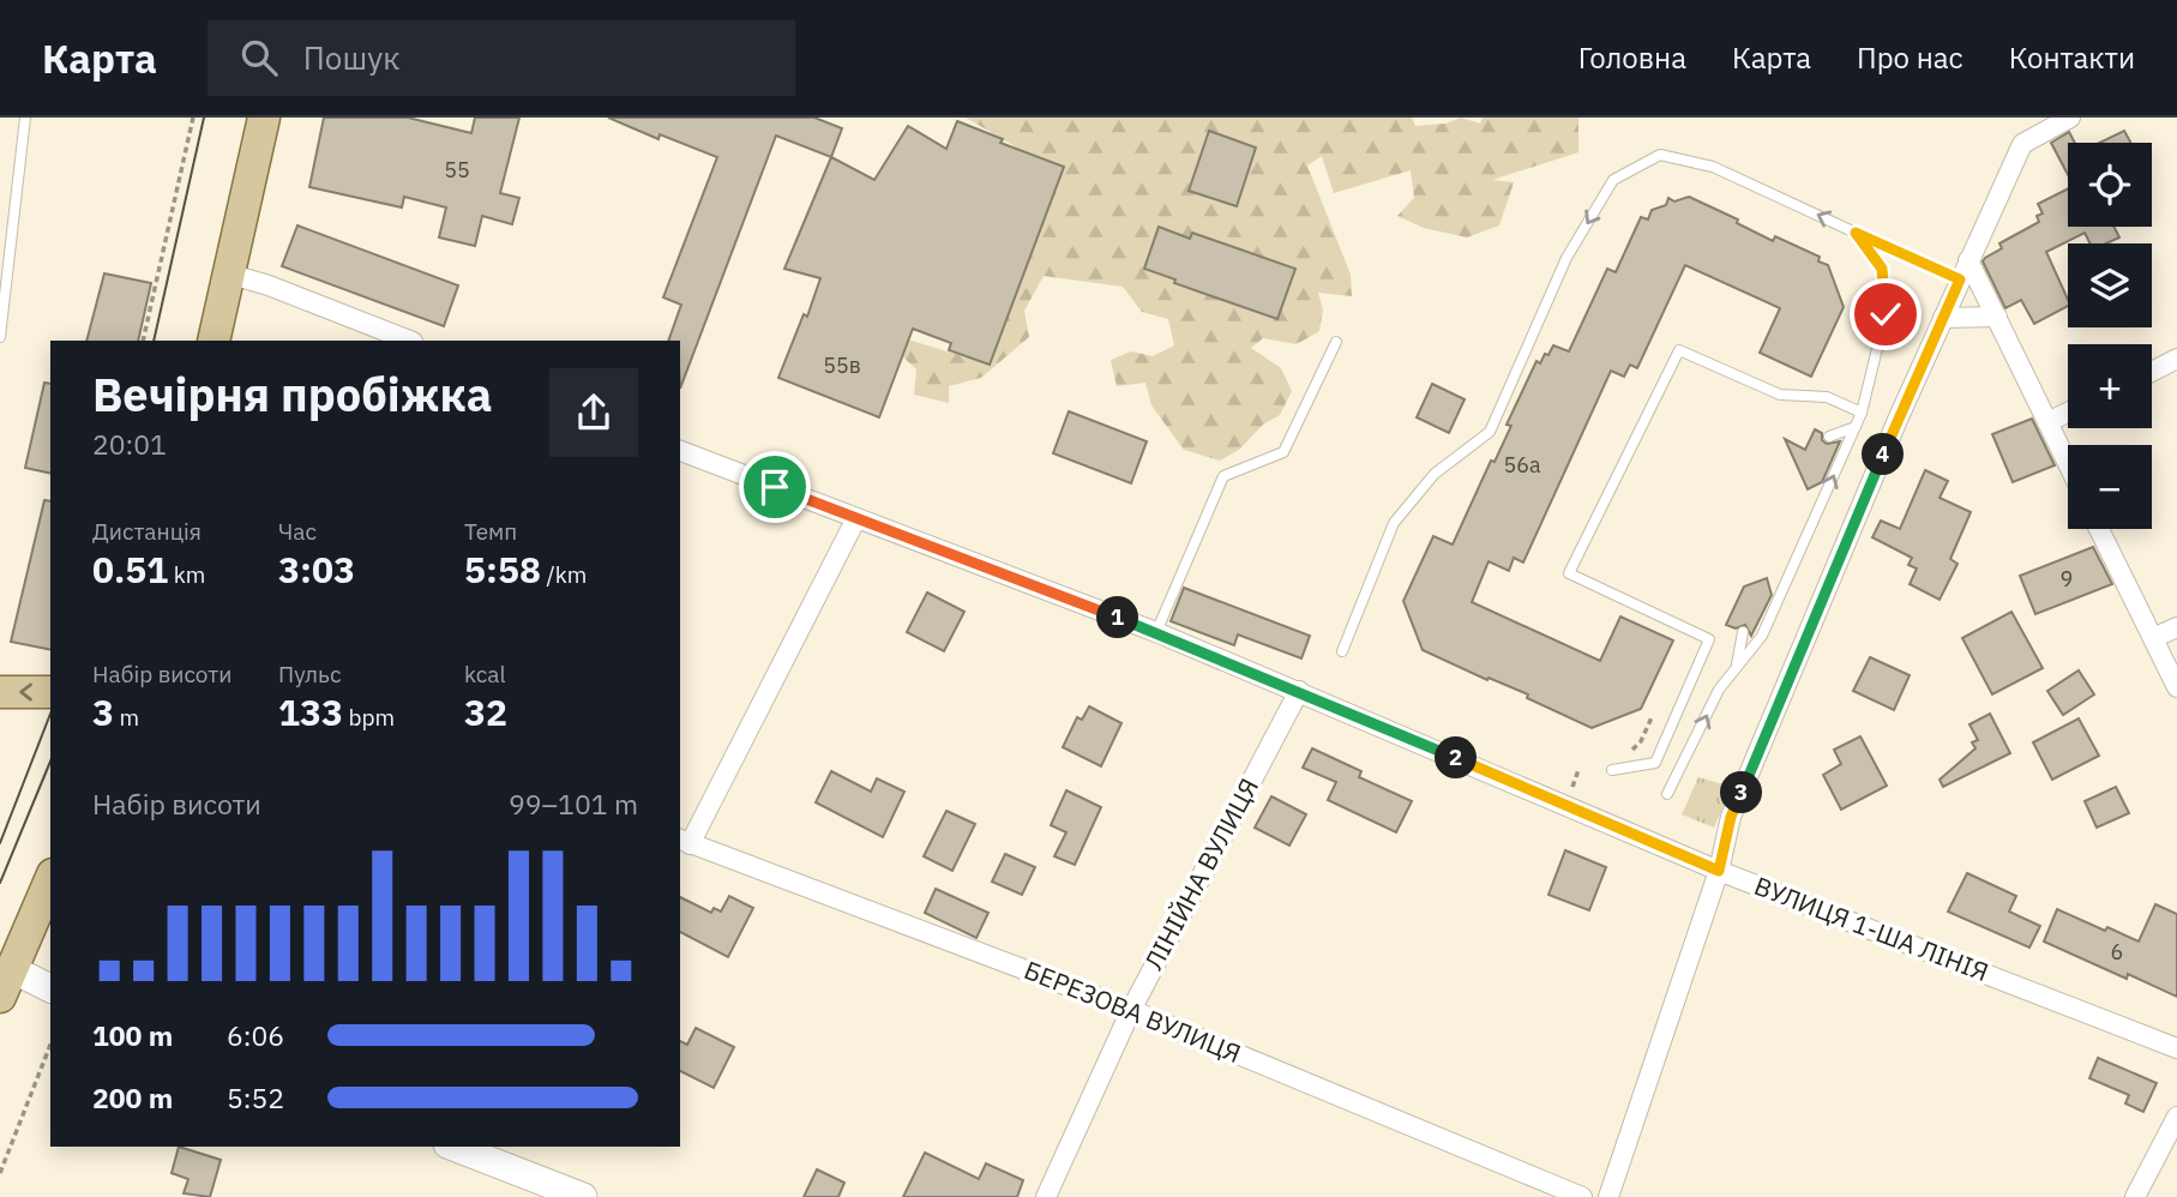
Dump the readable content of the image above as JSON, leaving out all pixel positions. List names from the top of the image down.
{
  "streets": {
    "street": ["ЛІНІЙНА ВУЛИЦЯ", "ВУЛИЦЯ 1-ША ЛІНІЯ", "БЕРЕЗОВА ВУЛИЦЯ"]
  },
  "crossings": [
    ["ЛІНІЙНА ВУЛИЦЯ", "ВУЛИЦЯ 1-ША ЛІНІЯ"],
    ["ЛІНІЙНА ВУЛИЦЯ", "БЕРЕЗОВА ВУЛИЦЯ"]
  ],
  "house_numbers": [
    "55",
    "55в",
    "56а",
    "9",
    "6"
  ],
  "page": {
    "header": "Карта",
    "search": "Пошук",
    "nav": [
      "Головна",
      "Карта",
      "Про нас",
      "Контакти"
    ],
    "map_buttons": ["+", "−"],
    "heading": ["Вечірня пробіжка", "20:01"],
    "pins": [
      "4",
      "1",
      "2",
      "3"
    ],
    "stats": [
      ["Дистанція", "0.51 km"],
      ["Час", "3:03"],
      ["Темп", "5:58 /km"],
      ["Набір висоти", "3 m"],
      ["Пульс", "133 bpm"],
      ["kcal", "32"]
    ],
    "chart": ["Набір висоти", "99–101 m"],
    "list": [
      {
        "name": "100 m",
        "note": "6:06"
      },
      {
        "name": "200 m",
        "note": "5:52"
      }
    ]
  }
}
